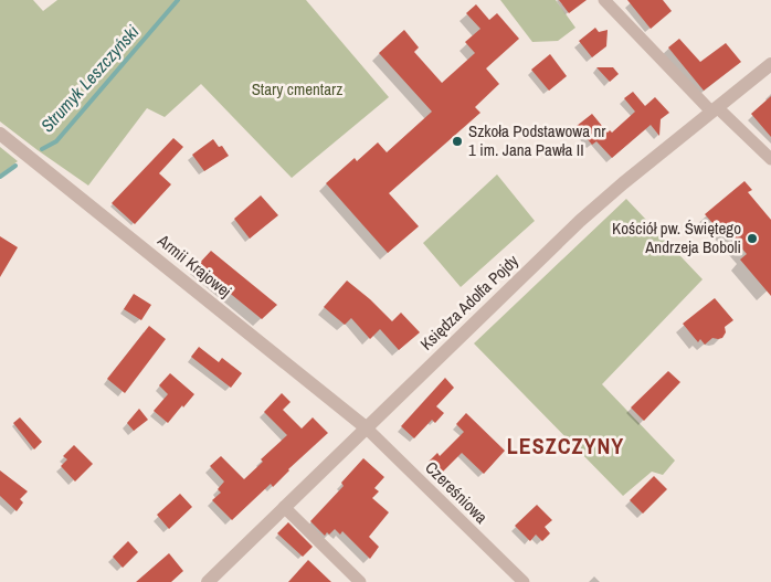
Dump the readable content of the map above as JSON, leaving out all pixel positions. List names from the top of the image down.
{
  "streets": {
    "street": ["Armii Krajowej", "Księdza Adolfa Pojdy", "Czereśniowa"]
  },
  "crossings": [
    ["Armii Krajowej", "Księdza Adolfa Pojdy"],
    ["Armii Krajowej", "Czereśniowa"],
    ["Księdza Adolfa Pojdy", "Czereśniowa"]
  ],
  "districts": ["LESZCZYNY"],
  "water": ["Strumyk Leszczyński"],
  "parks": ["Stary cmentarz"],
  "places": ["Szkoła Podstawowa nr 1 im. Jana Pawła II", "Kościół pw. Świętego Andrzeja Boboli"]
}
